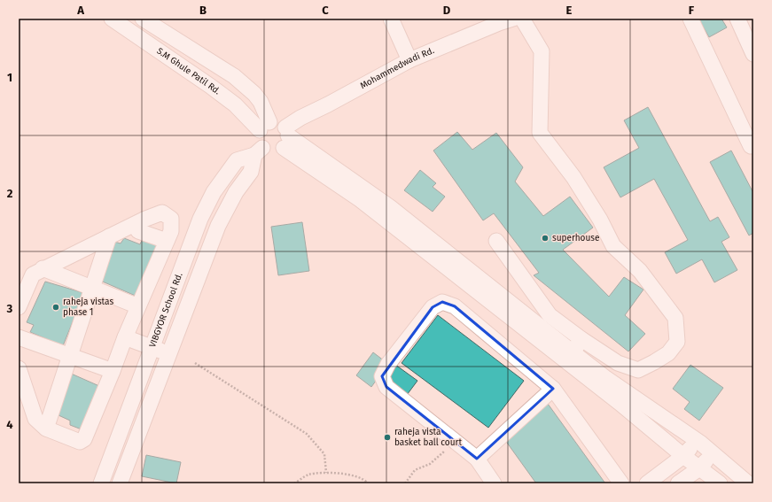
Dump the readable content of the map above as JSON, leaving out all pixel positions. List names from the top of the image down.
{
  "streets": {
    "street": ["Mohammedwadi Rd.", "S.M Ghule Patil Rd.", "VIBGYOR School Rd."]
  },
  "crossings": [
    ["Mohammedwadi Rd.", "S.M Ghule Patil Rd."],
    ["Mohammedwadi Rd.", "VIBGYOR School Rd."],
    ["S.M Ghule Patil Rd.", "VIBGYOR School Rd."]
  ],
  "places": ["superhouse", "raheja vistas phase 1", "raheja vista basket ball court"],
  "grid": {
    "columns": [
      "A",
      "B",
      "C",
      "D",
      "E",
      "F"
    ],
    "rows": [
      "1",
      "2",
      "3",
      "4"
    ]
  }
}
